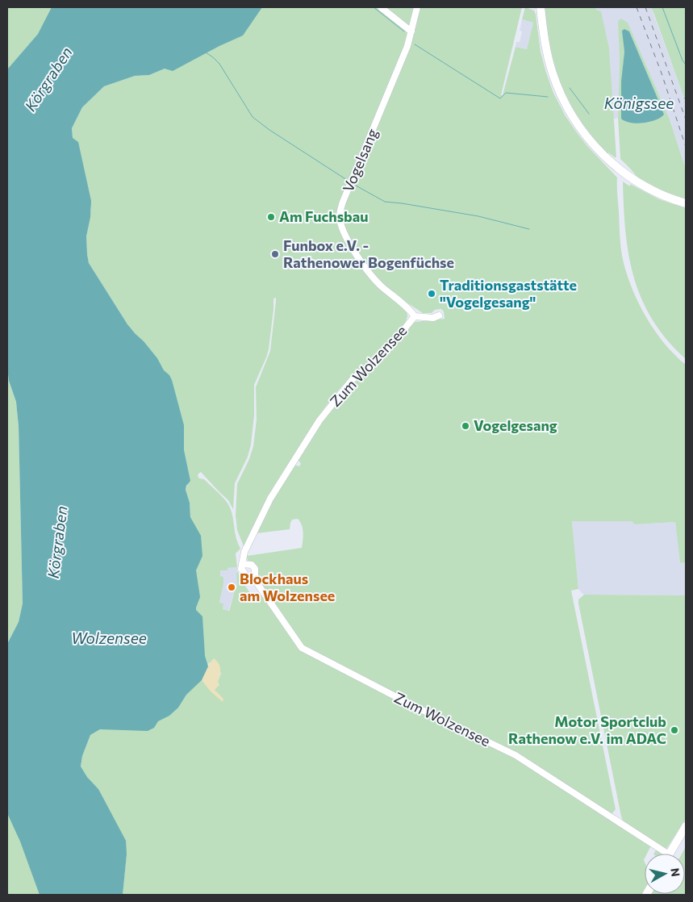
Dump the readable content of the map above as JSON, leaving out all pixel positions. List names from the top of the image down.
{
  "streets": {
    "street": ["Vogelsang", "Zum Wolzensee"]
  },
  "crossings": [
    ["Vogelsang", "Zum Wolzensee"]
  ],
  "water": ["Körgraben", "Königssee", "Wolzensee"],
  "places": [
    "Am Fuchsbau",
    "Funbox e.V. - Rathenower Bogenfüchse",
    "Traditionsgaststätte \"Vogelgesang\"",
    "Vogelgesang",
    "Blockhaus am Wolzensee",
    "Motor Sportclub Rathenow e.V. im ADAC"
  ],
  "north": "right"
}
